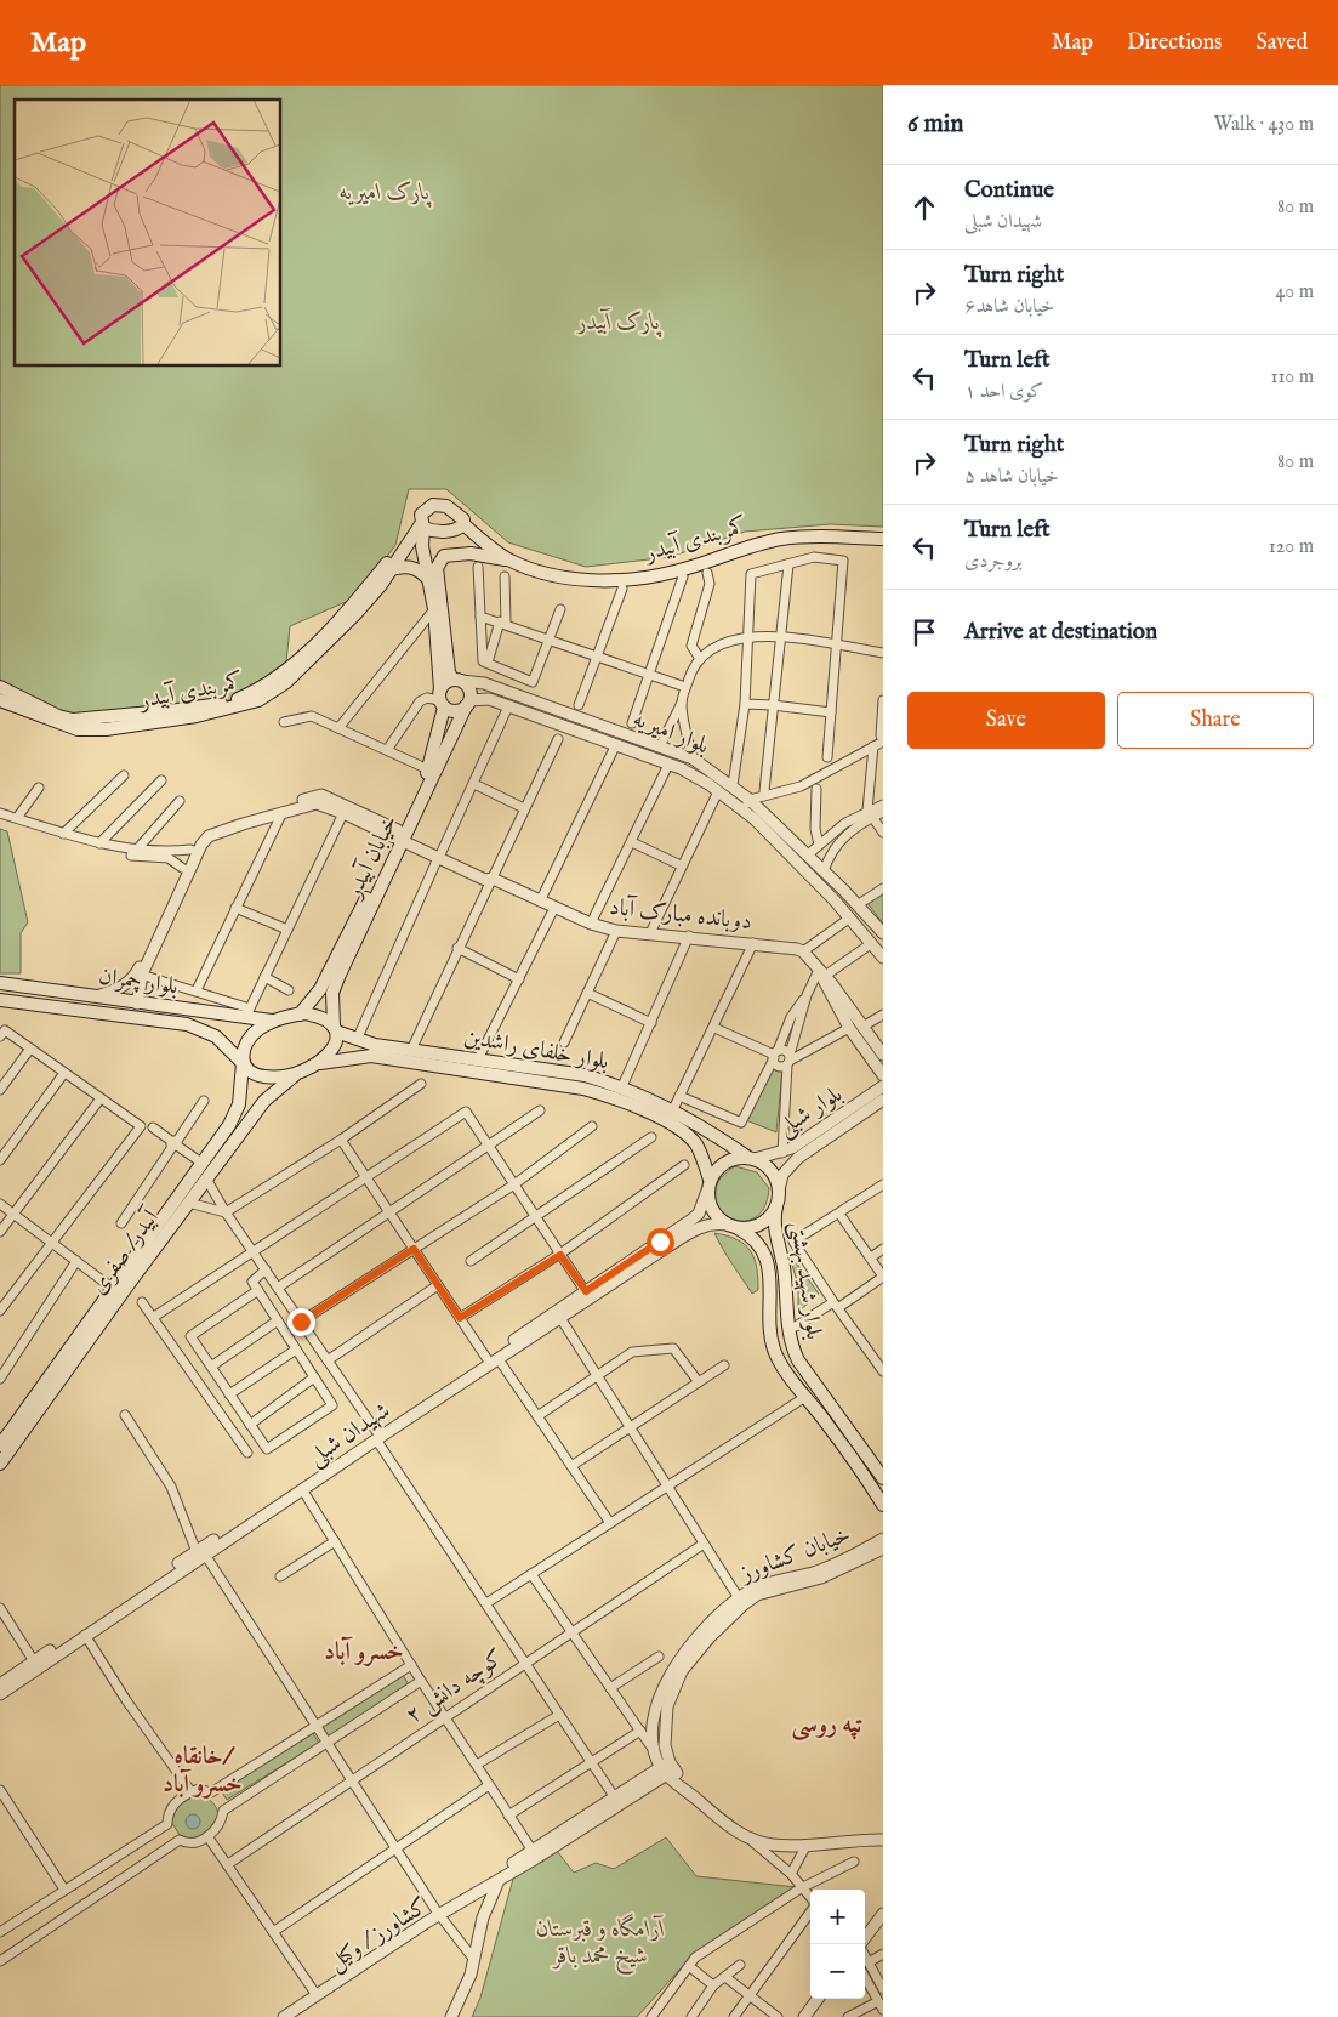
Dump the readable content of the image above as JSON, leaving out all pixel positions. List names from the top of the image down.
{
  "streets": {
    "main road": [
      "کمربندی آبیدر",
      "خیابان آبیدر",
      "بلوار چمران",
      "بلوار خلفای راشدین",
      "آبیدر/ صفری",
      "بلوار شهید بهشتی"
    ],
    "street": [
      "بلوار امیریه",
      "دوبانده مبارک آباد",
      "بلوار شبلی",
      "شهیدان شبلی",
      "خیابان کشاورز",
      "کوچه دانش ۲",
      "کشاورز / وکیل"
    ]
  },
  "crossings": [
    ["کمربندی آبیدر", "خیابان آبیدر"],
    ["بلوار امیریه", "خیابان آبیدر"],
    ["خیابان آبیدر", "دوبانده مبارک آباد"],
    ["خیابان آبیدر", "بلوار چمران"],
    ["خیابان آبیدر", "بلوار خلفای راشدین"],
    ["خیابان آبیدر", "آبیدر/ صفری"],
    ["بلوار چمران", "بلوار خلفای راشدین"],
    ["بلوار چمران", "آبیدر/ صفری"],
    ["بلوار خلفای راشدین", "بلوار شبلی"],
    ["بلوار خلفای راشدین", "آبیدر/ صفری"],
    ["بلوار خلفای راشدین", "بلوار شهید بهشتی"],
    ["بلوار خلفای راشدین", "شهیدان شبلی"],
    ["بلوار شبلی", "بلوار شهید بهشتی"],
    ["بلوار شبلی", "شهیدان شبلی"],
    ["بلوار شهید بهشتی", "شهیدان شبلی"]
  ],
  "districts": ["خسرو آباد", "تپه روسی", "خانقاه/ خسرو آباد"],
  "parks": ["پارک امیریه", "پارک آبیدر", "آرامگاه و قبرستان شیخ محمد باقر"],
  "page": {
    "header": "Map",
    "nav": ["Map", "Directions", "Saved"],
    "heading": ["6 min", "Walk · 430 m"],
    "list": [
      ["Continue", "شهیدان شبلی", "80 m"],
      ["Turn right", "خیابان شاهد۶", "40 m"],
      ["Turn left", "کوی احد ۱", "110 m"],
      ["Turn right", "خیابان شاهد ۵", "80 m"],
      ["Turn left", "بروجردی", "120 m"],
      "Arrive at destination"
    ],
    "buttons": ["Save", "Share"],
    "map_buttons": ["+", "−"]
  }
}
